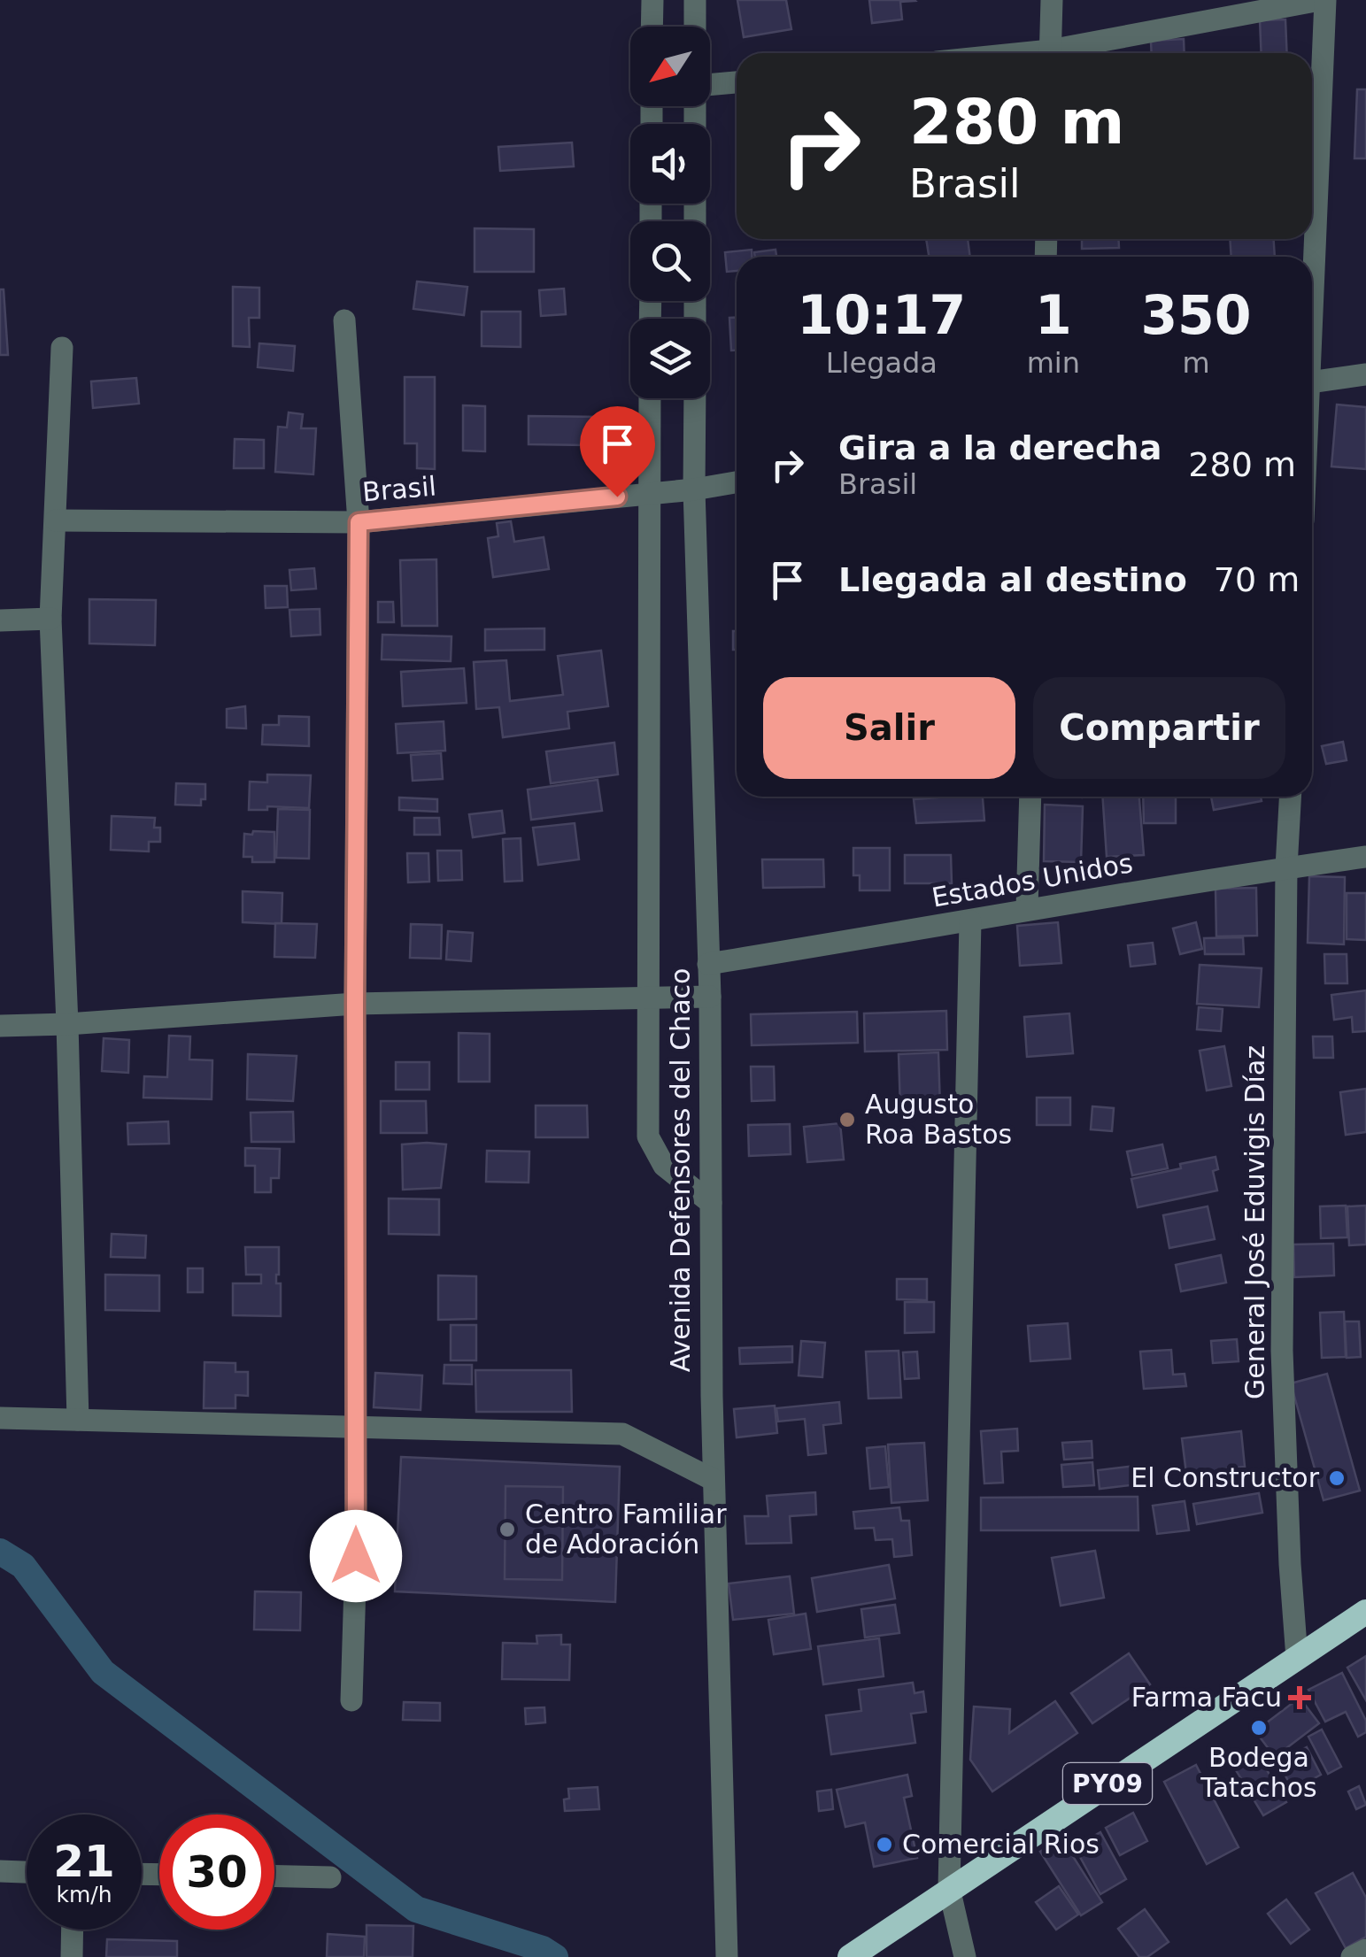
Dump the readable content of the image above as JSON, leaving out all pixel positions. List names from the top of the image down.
{
  "streets": {
    "highway": ["PY09"],
    "street": [
      "Brasil",
      "Estados Unidos",
      "Avenida Defensores del Chaco",
      "General José Eduvigis Díaz"
    ]
  },
  "crossings": [
    ["Brasil", "Avenida Defensores del Chaco"],
    ["Estados Unidos", "Avenida Defensores del Chaco"],
    ["Estados Unidos", "General José Eduvigis Díaz"],
    ["General José Eduvigis Díaz", "PY09"]
  ],
  "places": {
    "other": [
      "Augusto Roa Bastos",
      "El Constructor",
      "Centro Familiar de Adoración",
      "Bodega Tatachos",
      "Comercial Rios"
    ],
    "health": ["Farma Facu"]
  },
  "north": "bottom left",
  "page": {
    "turn": ["280 m", "Brasil"],
    "eta": [
      "10:17",
      "Llegada",
      "1",
      "min",
      "350",
      "m"
    ],
    "list": [
      {
        "name": "Gira a la derecha",
        "note": "Brasil",
        "value": "280 m"
      },
      {
        "name": "Llegada al destino",
        "value": "70 m"
      }
    ],
    "buttons": ["Salir", "Compartir"],
    "speed": "21 km/h",
    "limit": "30"
  }
}
